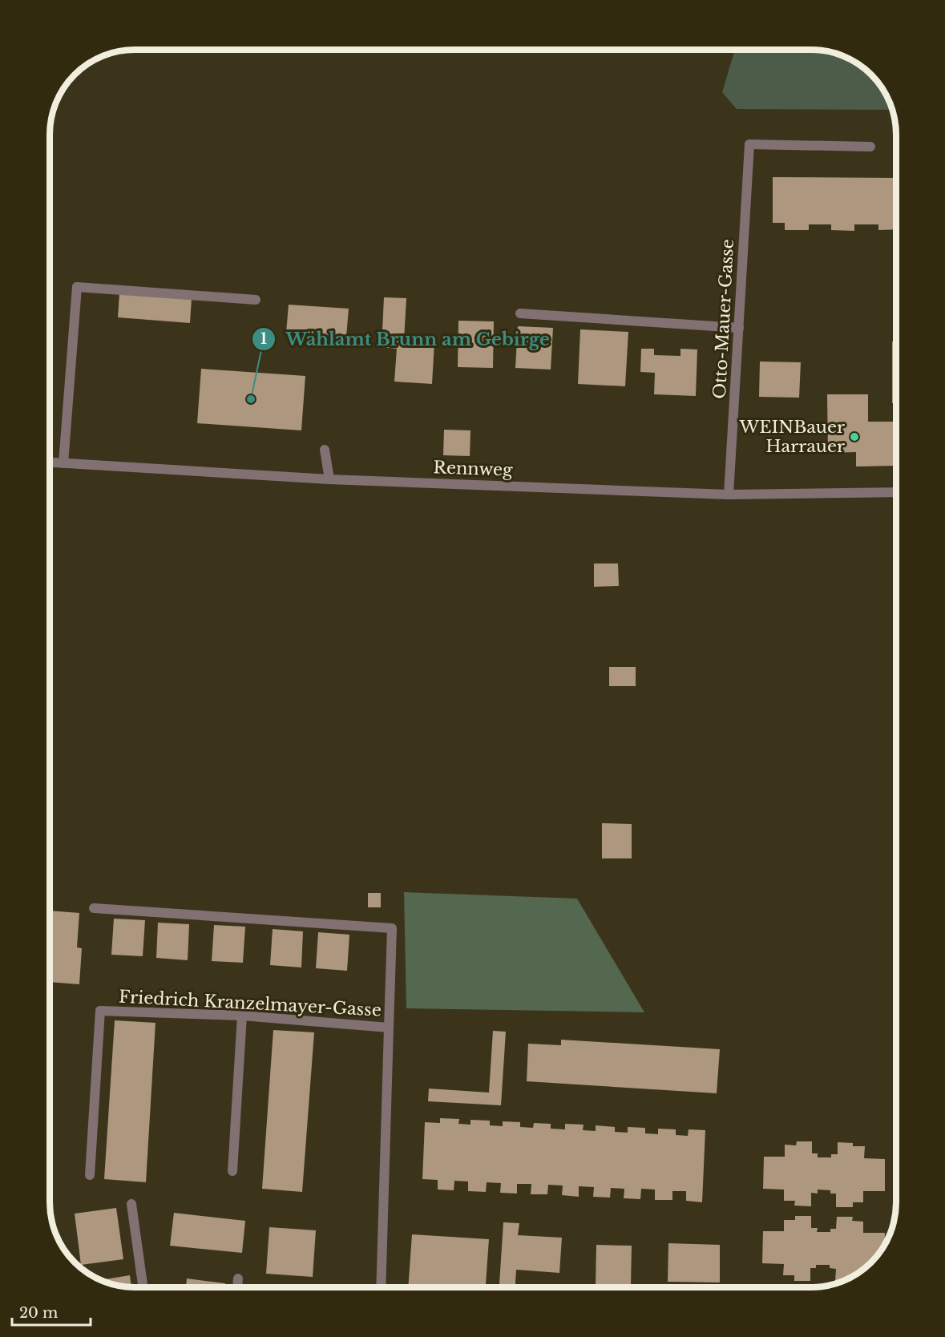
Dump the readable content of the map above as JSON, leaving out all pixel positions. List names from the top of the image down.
{
  "streets": {
    "street": ["Otto-Mauer-Gasse", "Rennweg", "Friedrich Kranzelmayer-Gasse"]
  },
  "crossings": [
    ["Otto-Mauer-Gasse", "Rennweg"]
  ],
  "places": ["Wählamt Brunn am Gebirge", "WEINBauer Harrauer"],
  "scale_bar": "20 m"
}
